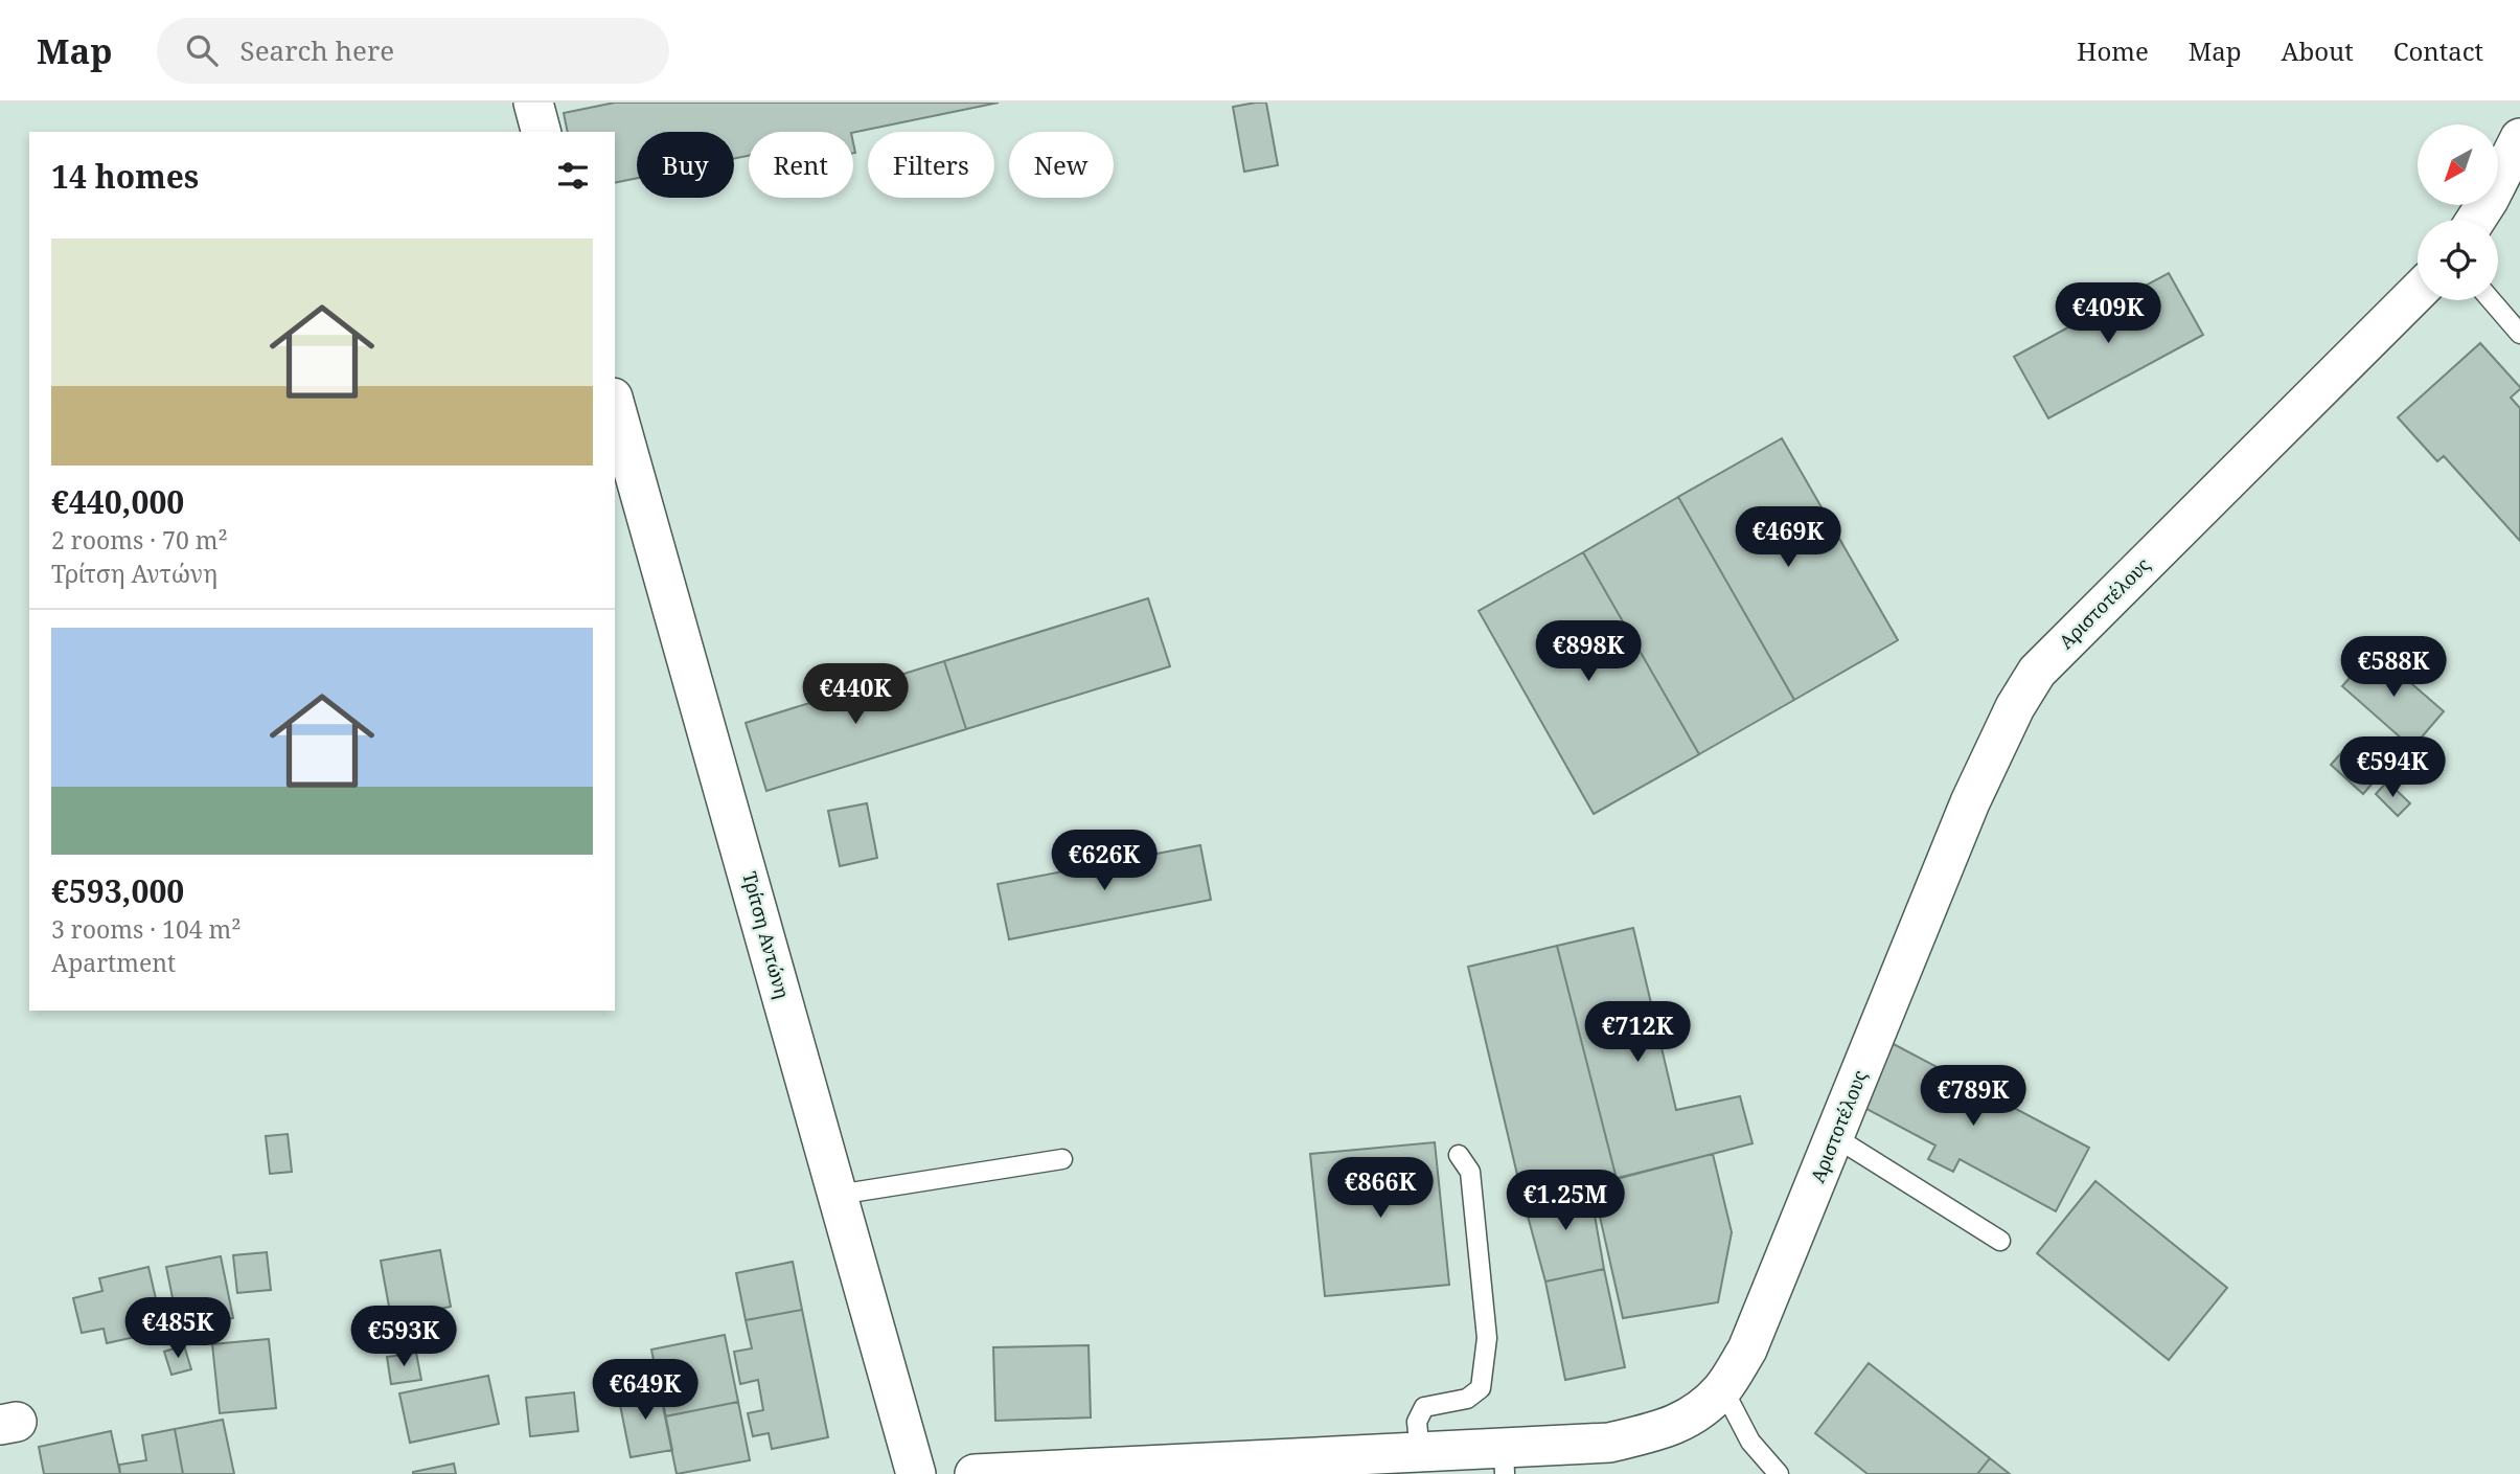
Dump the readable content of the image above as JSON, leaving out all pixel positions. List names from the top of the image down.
{
  "streets": {
    "street": ["Αριστοτέλους", "Τρίτση Αντώνη"]
  },
  "north": "bottom left",
  "page": {
    "header": "Map",
    "search": "Search here",
    "nav": [
      "Home",
      "Map",
      "About",
      "Contact"
    ],
    "chip": [
      "Buy",
      "Rent",
      "Filters",
      "New"
    ],
    "heading": "14 homes",
    "list": [
      {
        "name": "€440,000",
        "note": "2 rooms · 70 m² · Τρίτση Αντώνη"
      },
      {
        "name": "€593,000",
        "note": "3 rooms · 104 m² · Apartment"
      }
    ],
    "price": [
      "€409K",
      "€469K",
      "€898K",
      "€588K",
      "€440K",
      "€594K",
      "€626K",
      "€712K",
      "€789K",
      "€866K",
      "€1.25M",
      "€485K",
      "€593K",
      "€649K"
    ]
  }
}
